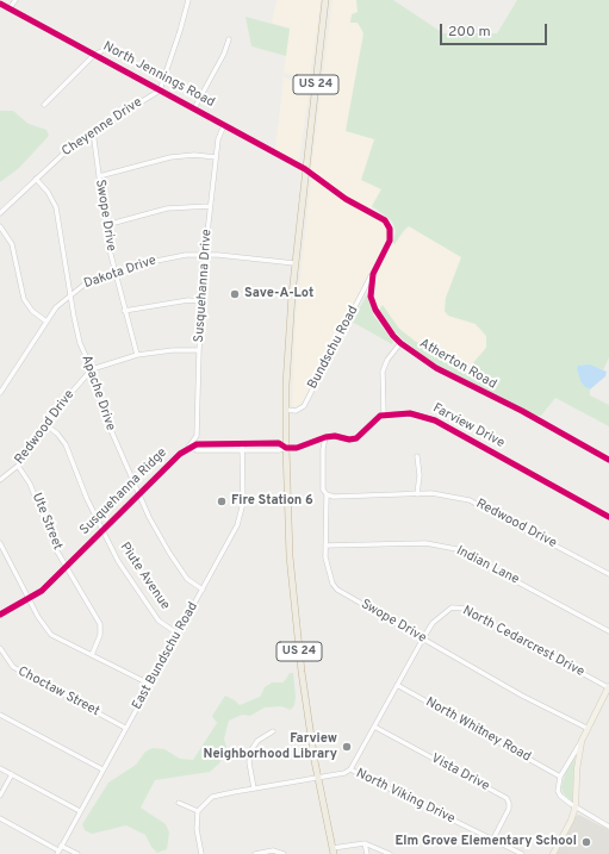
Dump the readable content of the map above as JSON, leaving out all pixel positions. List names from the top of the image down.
{
  "streets": {
    "highway": ["US 24"],
    "street": [
      "North Jennings Road",
      "Cheyenne Drive",
      "Swope Drive",
      "Dakota Drive",
      "Susquehanna Drive",
      "Bundschu Road",
      "Atherton Road",
      "Apache Drive",
      "Farview Drive",
      "Redwood Drive",
      "Susquehanna Ridge",
      "Ute Street",
      "Indian Lane",
      "Piute Avenue",
      "North Cedarcrest Drive",
      "East Bundschu Road",
      "Choctaw Street",
      "North Whitney Road",
      "Vista Drive",
      "North Viking Drive"
    ]
  },
  "crossings": [
    ["North Jennings Road", "US 24"],
    ["North Jennings Road", "Cheyenne Drive"],
    ["North Jennings Road", "Susquehanna Drive"],
    ["North Jennings Road", "Atherton Road"],
    ["US 24", "Dakota Drive"],
    ["US 24", "Bundschu Road"],
    ["US 24", "Atherton Road"],
    ["US 24", "North Viking Drive"],
    ["Cheyenne Drive", "Swope Drive"],
    ["Cheyenne Drive", "Apache Drive"],
    ["Swope Drive", "Dakota Drive"],
    ["Swope Drive", "Redwood Drive"],
    ["Swope Drive", "Indian Lane"],
    ["Swope Drive", "North Cedarcrest Drive"],
    ["Dakota Drive", "Susquehanna Drive"],
    ["Dakota Drive", "Apache Drive"],
    ["Susquehanna Drive", "Susquehanna Ridge"],
    ["Bundschu Road", "Atherton Road"],
    ["Apache Drive", "Redwood Drive"],
    ["Apache Drive", "Susquehanna Ridge"],
    ["Apache Drive", "East Bundschu Road"],
    ["Redwood Drive", "Ute Street"],
    ["Redwood Drive", "Piute Avenue"],
    ["Susquehanna Ridge", "Ute Street"],
    ["Susquehanna Ridge", "Piute Avenue"],
    ["Piute Avenue", "East Bundschu Road"],
    ["North Cedarcrest Drive", "North Whitney Road"],
    ["North Cedarcrest Drive", "Vista Drive"],
    ["North Cedarcrest Drive", "North Viking Drive"],
    ["East Bundschu Road", "Choctaw Street"],
    ["Vista Drive", "North Viking Drive"]
  ],
  "places": [
    "Save-A-Lot",
    "Fire Station 6",
    "Farview Neighborhood Library",
    "Elm Grove Elementary School"
  ],
  "scale_bar": "200 m"
}
